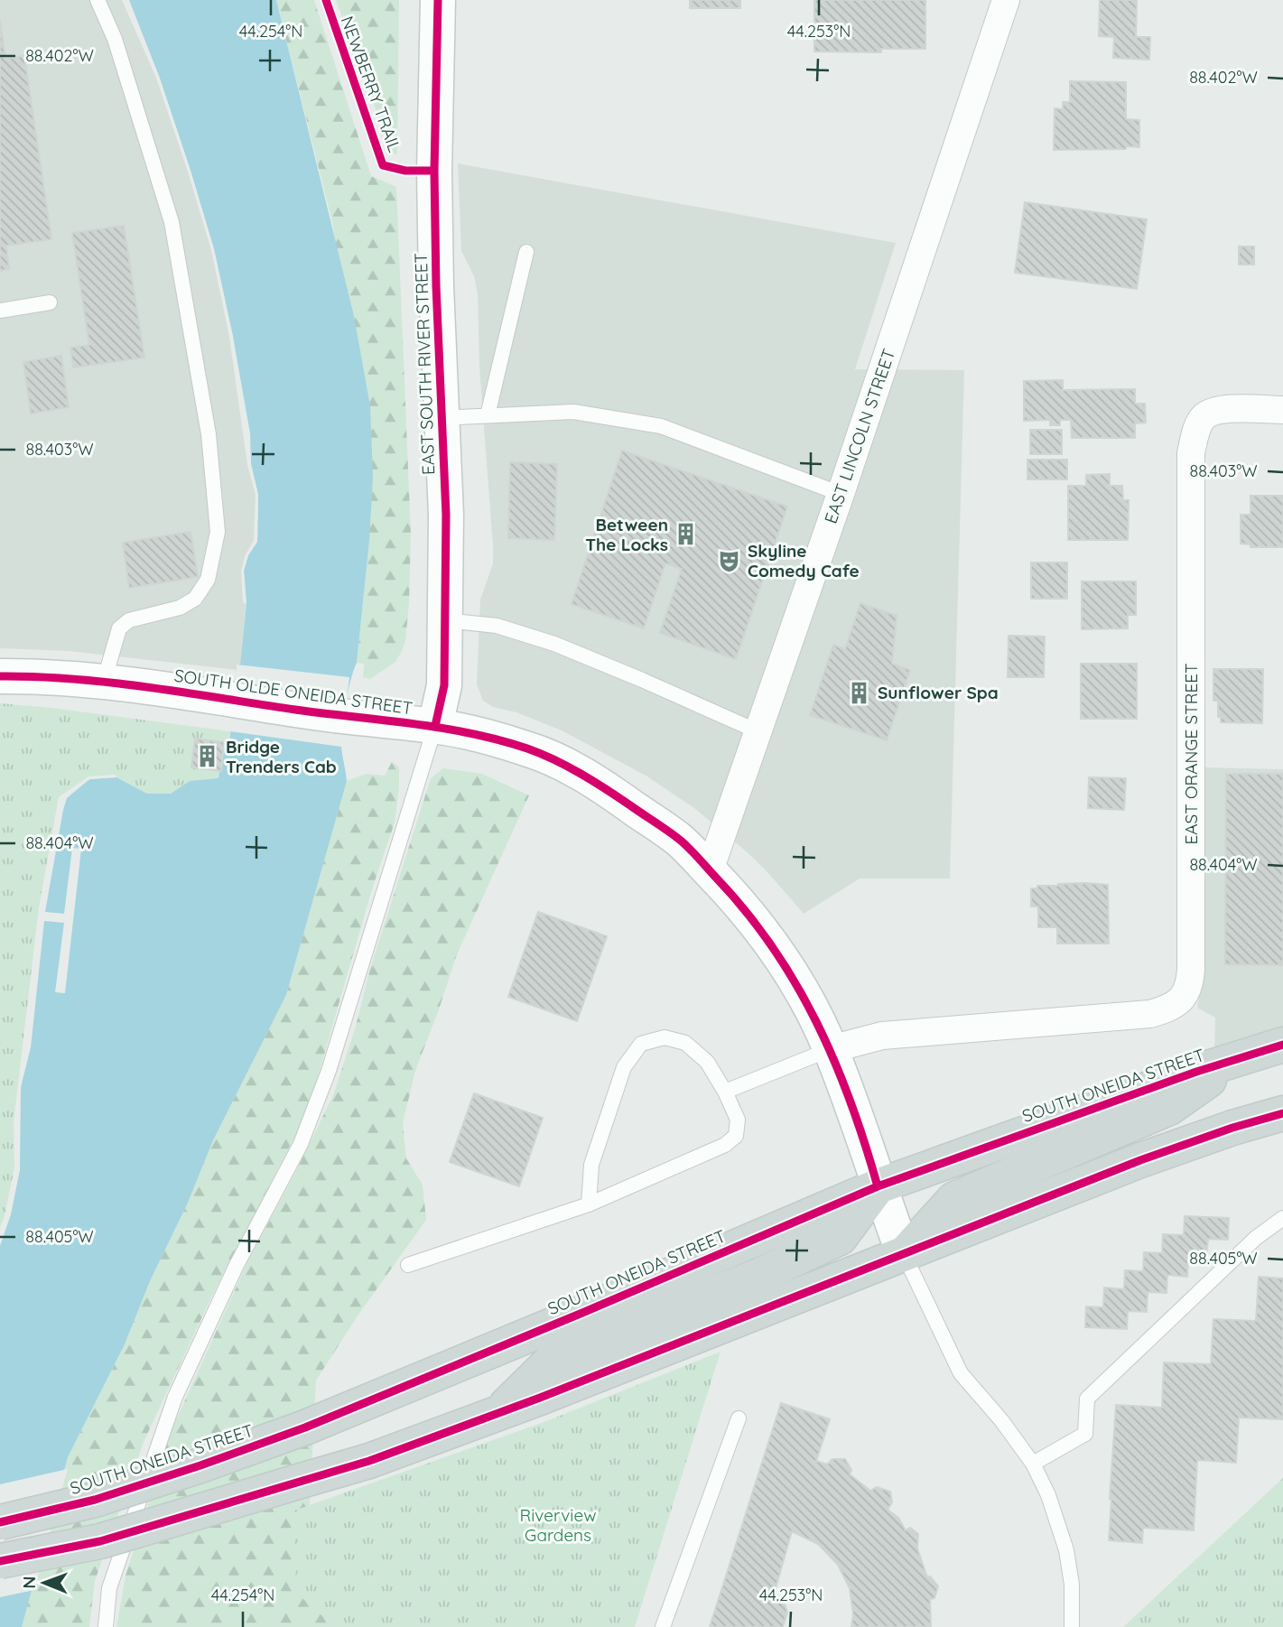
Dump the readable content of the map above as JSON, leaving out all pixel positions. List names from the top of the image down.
{
  "streets": {
    "main road": ["SOUTH ONEIDA STREET"],
    "street": [
      "EAST SOUTH RIVER STREET",
      "EAST LINCOLN STREET",
      "SOUTH OLDE ONEIDA STREET",
      "EAST ORANGE STREET"
    ],
    "cycle path": ["NEWBERRY TRAIL"]
  },
  "crossings": [
    ["EAST SOUTH RIVER STREET", "SOUTH OLDE ONEIDA STREET"],
    ["EAST LINCOLN STREET", "SOUTH OLDE ONEIDA STREET"],
    ["SOUTH OLDE ONEIDA STREET", "EAST ORANGE STREET"],
    ["SOUTH OLDE ONEIDA STREET", "SOUTH ONEIDA STREET"]
  ],
  "parks": ["Riverview Gardens"],
  "places": {
    "building": ["Between The Locks", "Sunflower Spa", "Bridge Trenders Cab"],
    "theatre": ["Skyline Comedy Cafe"]
  },
  "north": "left",
  "coordinates": [
    "44.254°N",
    "44.253°N",
    "88.402°W",
    "88.403°W",
    "88.404°W",
    "88.405°W"
  ]
}
